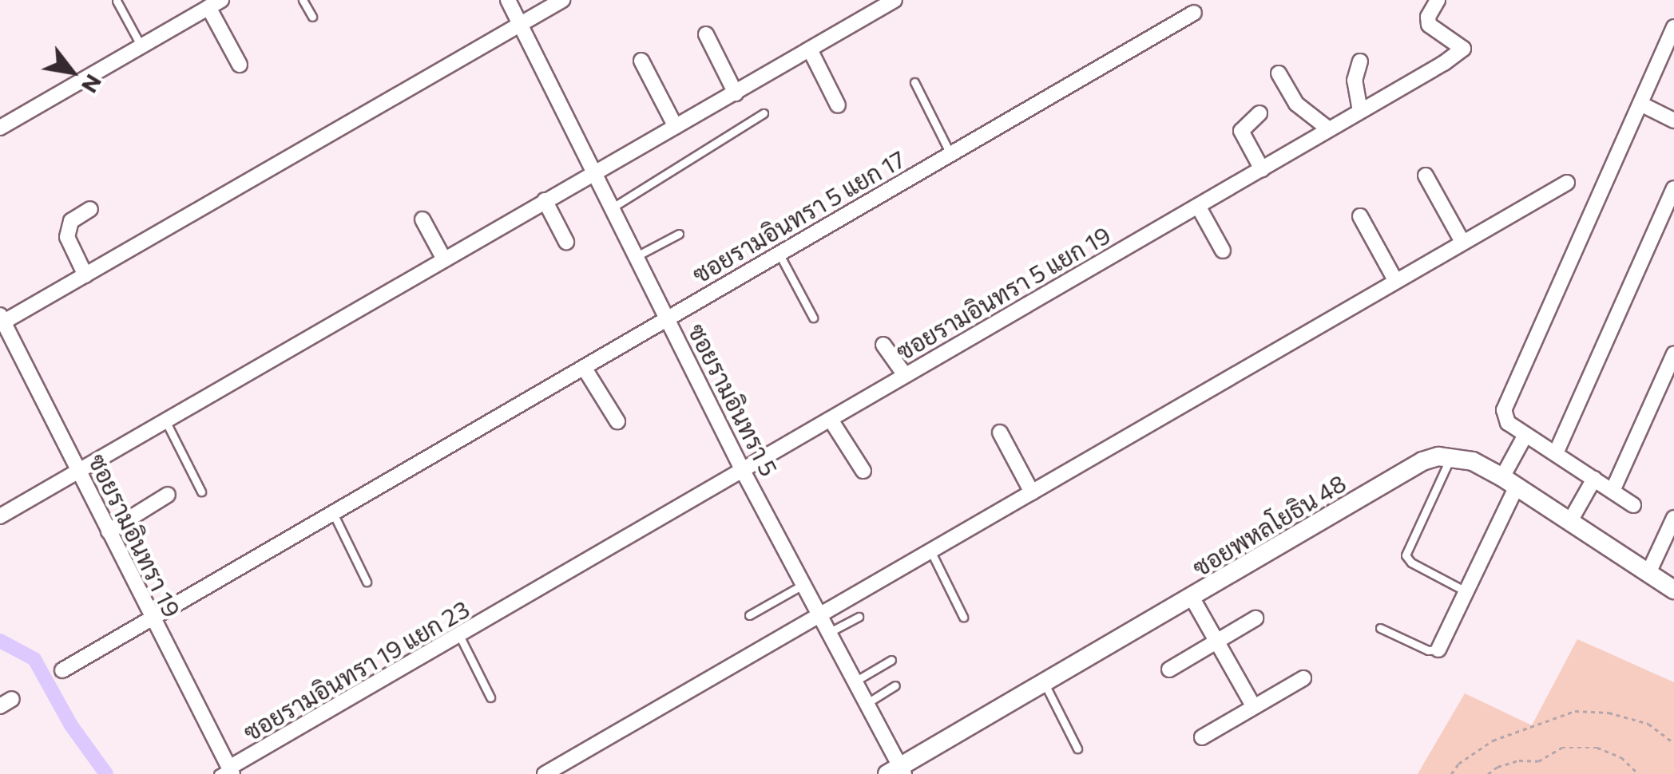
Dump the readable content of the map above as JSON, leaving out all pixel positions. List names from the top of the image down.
{
  "streets": {
    "street": [
      "ซอยรามอินทรา 5 แยก 17",
      "ซอยรามอินทรา 5 แยก 19",
      "ซอยรามอินทรา 5",
      "ซอยพหลโยธิน 48",
      "ซอยรามอินทรา 19",
      "ซอยรามอินทรา 19 แยก 23"
    ]
  },
  "crossings": [
    ["ซอยรามอินทรา 5 แยก 17", "ซอยรามอินทรา 5"],
    ["ซอยรามอินทรา 5 แยก 17", "ซอยรามอินทรา 19"],
    ["ซอยรามอินทรา 5 แยก 19", "ซอยรามอินทรา 5"],
    ["ซอยรามอินทรา 5 แยก 19", "ซอยรามอินทรา 19 แยก 23"],
    ["ซอยรามอินทรา 5", "ซอยพหลโยธิน 48"],
    ["ซอยรามอินทรา 19", "ซอยรามอินทรา 19 แยก 23"]
  ],
  "north": "bottom right"
}
